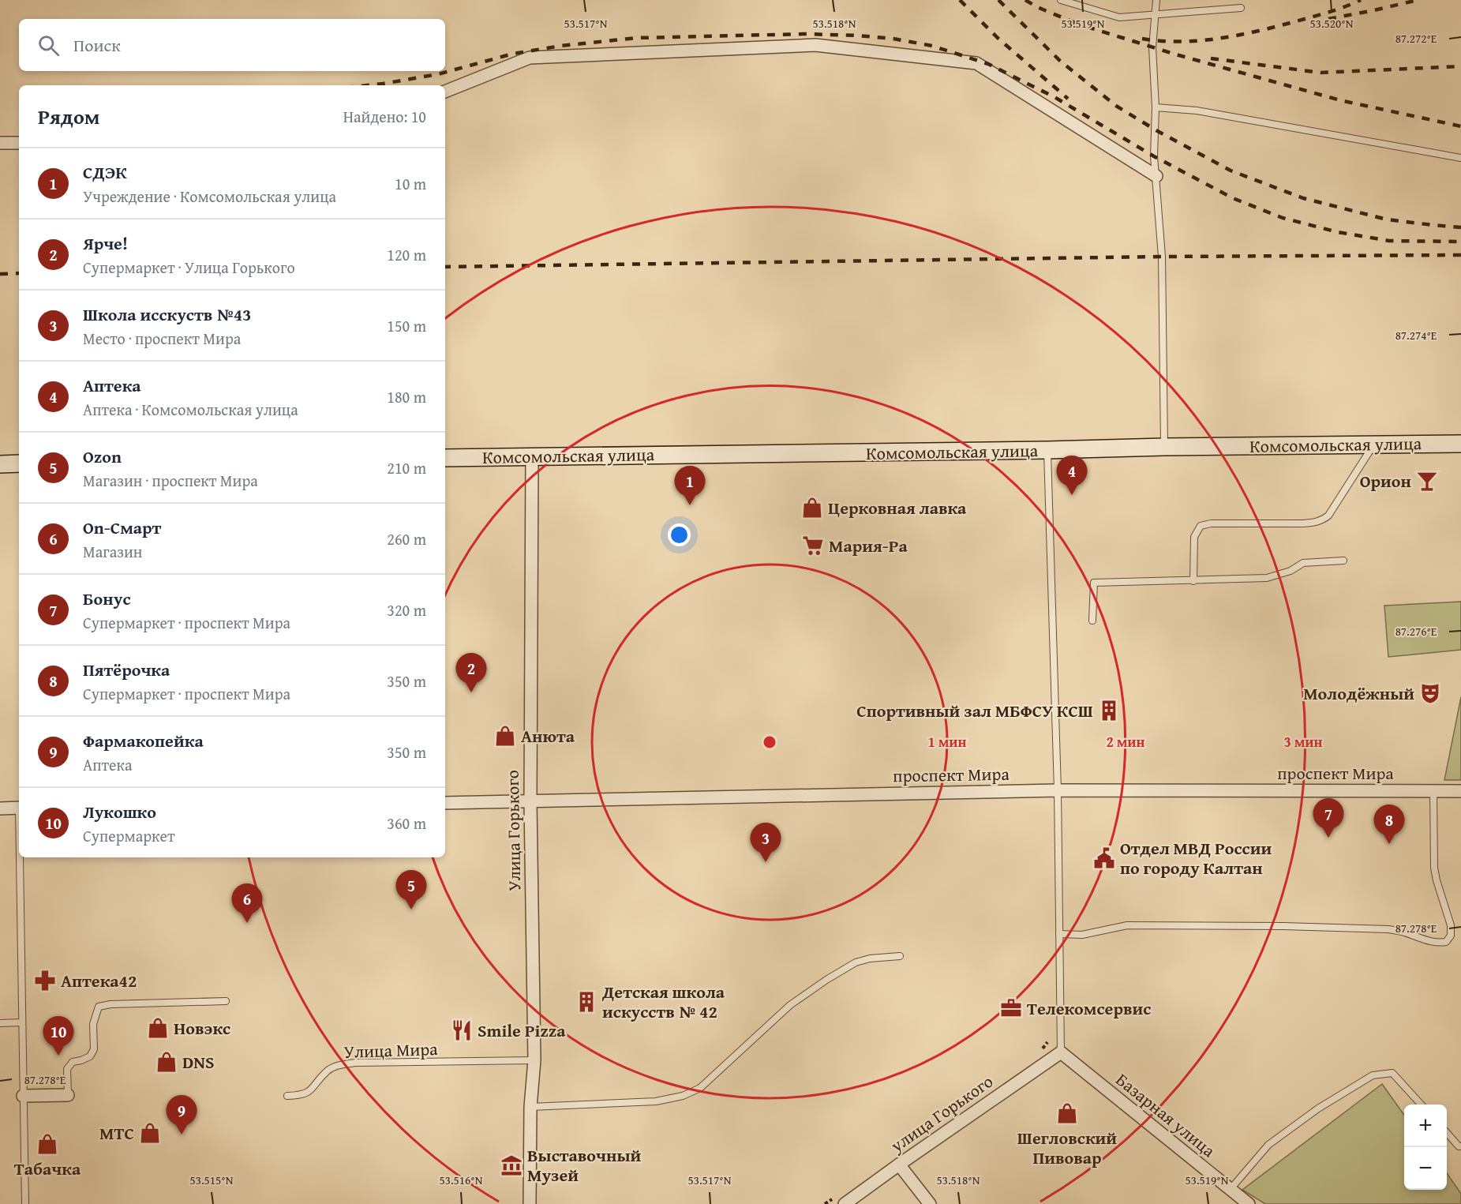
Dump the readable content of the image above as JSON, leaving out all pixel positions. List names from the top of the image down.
{
  "streets": {
    "street": [
      "Комсомольская улица",
      "проспект Мира",
      "Улица Горького",
      "улица Горького",
      "Базарная улица"
    ],
    "lane": ["Улица Мира"]
  },
  "crossings": [
    ["Комсомольская улица", "Улица Горького"],
    ["проспект Мира", "Улица Горького"],
    ["Улица Горького", "Улица Мира"],
    ["улица Горького", "Базарная улица"]
  ],
  "places": {
    "bar": ["Орион"],
    "shop": [
      "Церковная лавка",
      "Анюта",
      "Новэкс",
      "DNS",
      "Шегловский Пивовар",
      "МТС",
      "Табачка"
    ],
    "supermarket": ["Мария-Ра"],
    "theatre": ["Молодёжный"],
    "building": ["Спортивный зал МБФСУ КСШ", "Детская школа искусств № 42"],
    "public building": ["Отдел МВД России по городу Калтан"],
    "pharmacy": ["Аптека42"],
    "office": ["Телекомсервис"],
    "restaurant": ["Smile Pizza"],
    "museum": ["Выставочный Музей"]
  },
  "page": {
    "search": "Поиск",
    "heading": ["Рядом", "Найдено: 10"],
    "list": [
      {
        "mark": "1",
        "name": "СДЭК",
        "note": "Учреждение · Комсомольская улица",
        "value": "10 m"
      },
      {
        "mark": "2",
        "name": "Ярче!",
        "note": "Супермаркет · Улица Горького",
        "value": "120 m"
      },
      {
        "mark": "3",
        "name": "Школа исскуств №43",
        "note": "Место · проспект Мира",
        "value": "150 m"
      },
      {
        "mark": "4",
        "name": "Аптека",
        "note": "Аптека · Комсомольская улица",
        "value": "180 m"
      },
      {
        "mark": "5",
        "name": "Ozon",
        "note": "Магазин · проспект Мира",
        "value": "210 m"
      },
      {
        "mark": "6",
        "name": "On-Смарт",
        "note": "Магазин",
        "value": "260 m"
      },
      {
        "mark": "7",
        "name": "Бонус",
        "note": "Супермаркет · проспект Мира",
        "value": "320 m"
      },
      {
        "mark": "8",
        "name": "Пятёрочка",
        "note": "Супермаркет · проспект Мира",
        "value": "350 m"
      },
      {
        "mark": "9",
        "name": "Фармакопейка",
        "note": "Аптека",
        "value": "350 m"
      },
      {
        "mark": "10",
        "name": "Лукошко",
        "note": "Супермаркет",
        "value": "360 m"
      }
    ],
    "pins": [
      "4",
      "1",
      "2",
      "7",
      "8",
      "3",
      "5",
      "6",
      "10",
      "9"
    ],
    "map_buttons": ["+", "−"]
  },
  "coordinates": [
    "53.517°N",
    "53.518°N",
    "53.519°N",
    "53.520°N",
    "87.272°E",
    "87.274°E",
    "87.276°E",
    "87.278°E",
    "53.515°N",
    "53.516°N"
  ],
  "rings": ["1 мин", "2 мин", "3 мин"]
}
